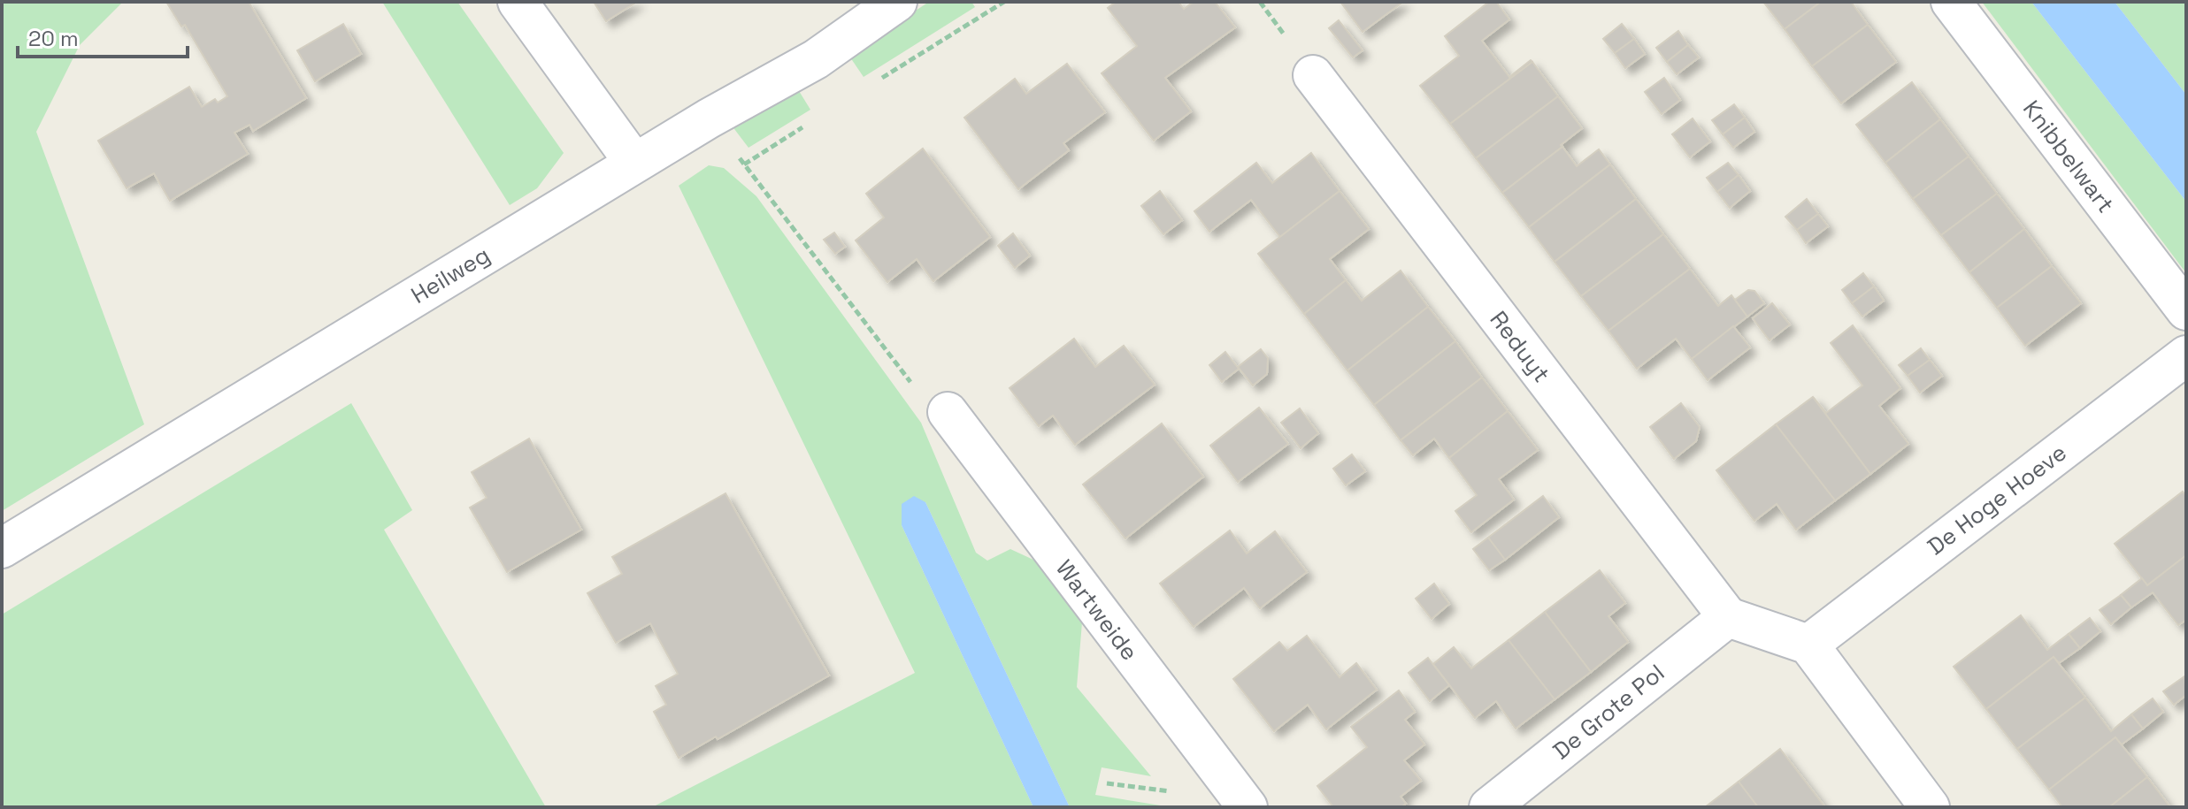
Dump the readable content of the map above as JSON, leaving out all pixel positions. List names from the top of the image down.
{
  "streets": {
    "street": [
      "Knibbelwart",
      "Heilweg",
      "Reduyt",
      "De Hoge Hoeve",
      "Wartweide",
      "De Grote Pol"
    ]
  },
  "crossings": [
    ["Reduyt", "De Grote Pol"]
  ],
  "scale_bar": "20 m"
}
